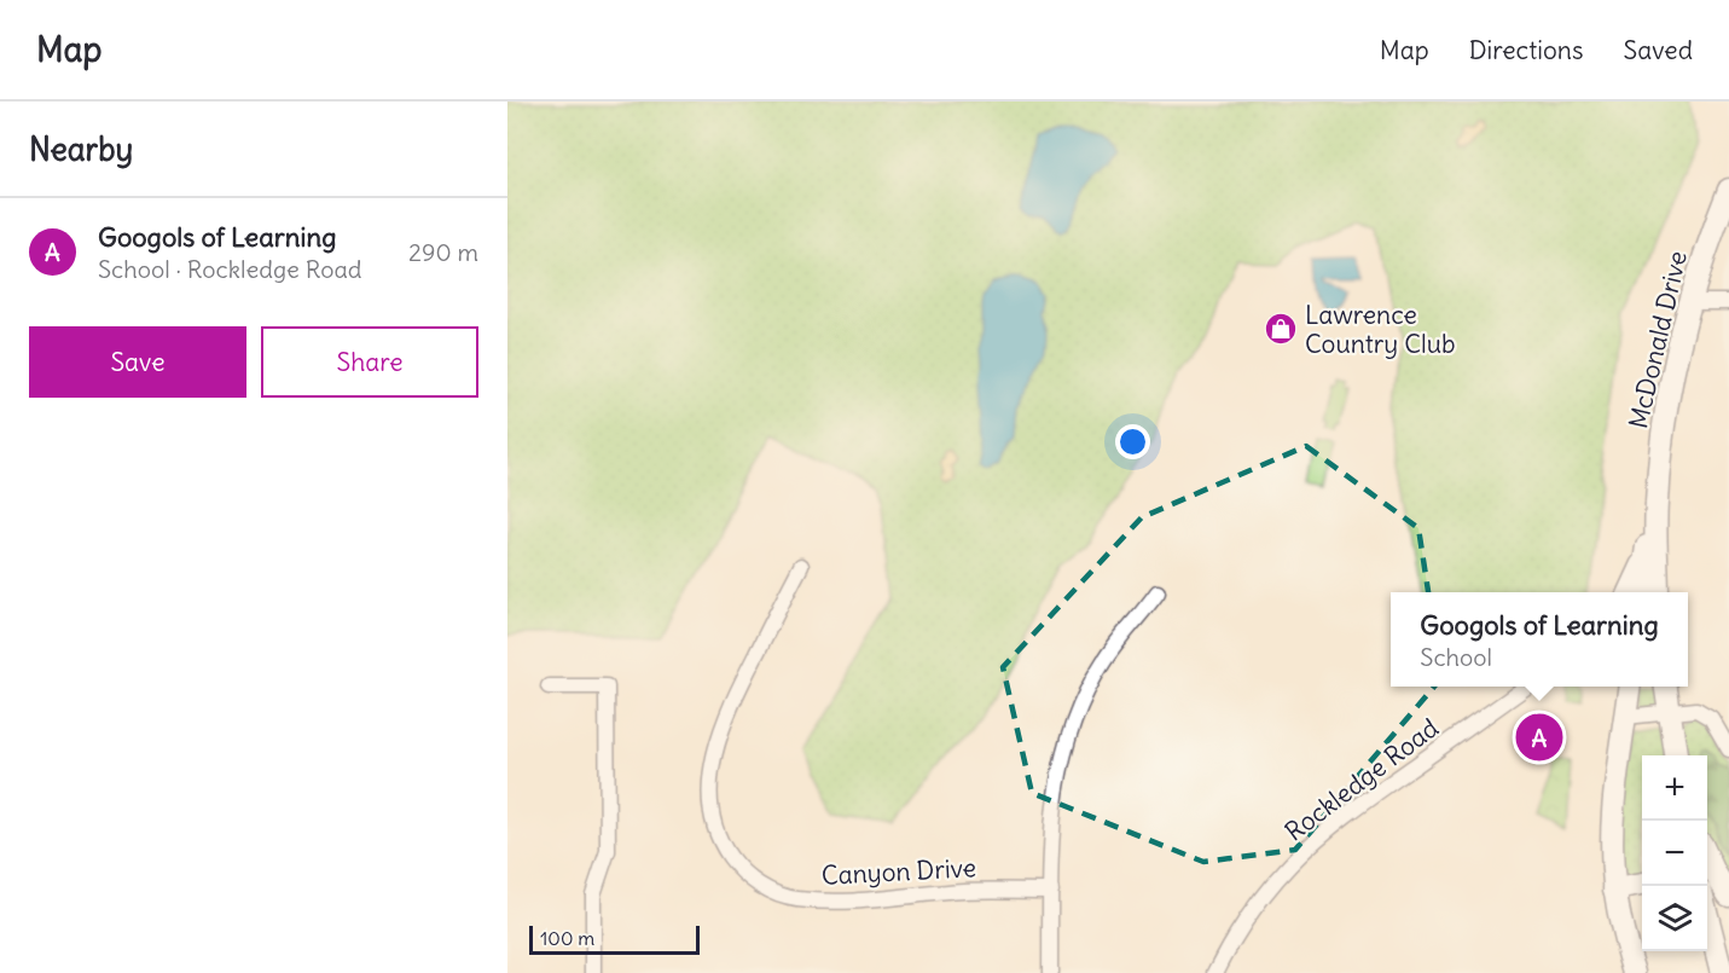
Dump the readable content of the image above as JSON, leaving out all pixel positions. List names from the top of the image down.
{
  "streets": {
    "highway": ["McDonald Drive"],
    "street": ["Rockledge Road", "Canyon Drive"]
  },
  "places": {
    "shop": ["Lawrence Country Club"]
  },
  "scale_bar": "100 m",
  "page": {
    "header": "Map",
    "nav": ["Map", "Directions", "Saved"],
    "heading": "Nearby",
    "list": [
      {
        "mark": "A",
        "name": "Googols of Learning",
        "note": "School · Rockledge Road",
        "value": "290 m"
      }
    ],
    "buttons": ["Save", "Share"],
    "popup": ["Googols of Learning", "School"],
    "pins": "A",
    "map_buttons": ["+", "−"],
    "scale": "100 m"
  }
}
